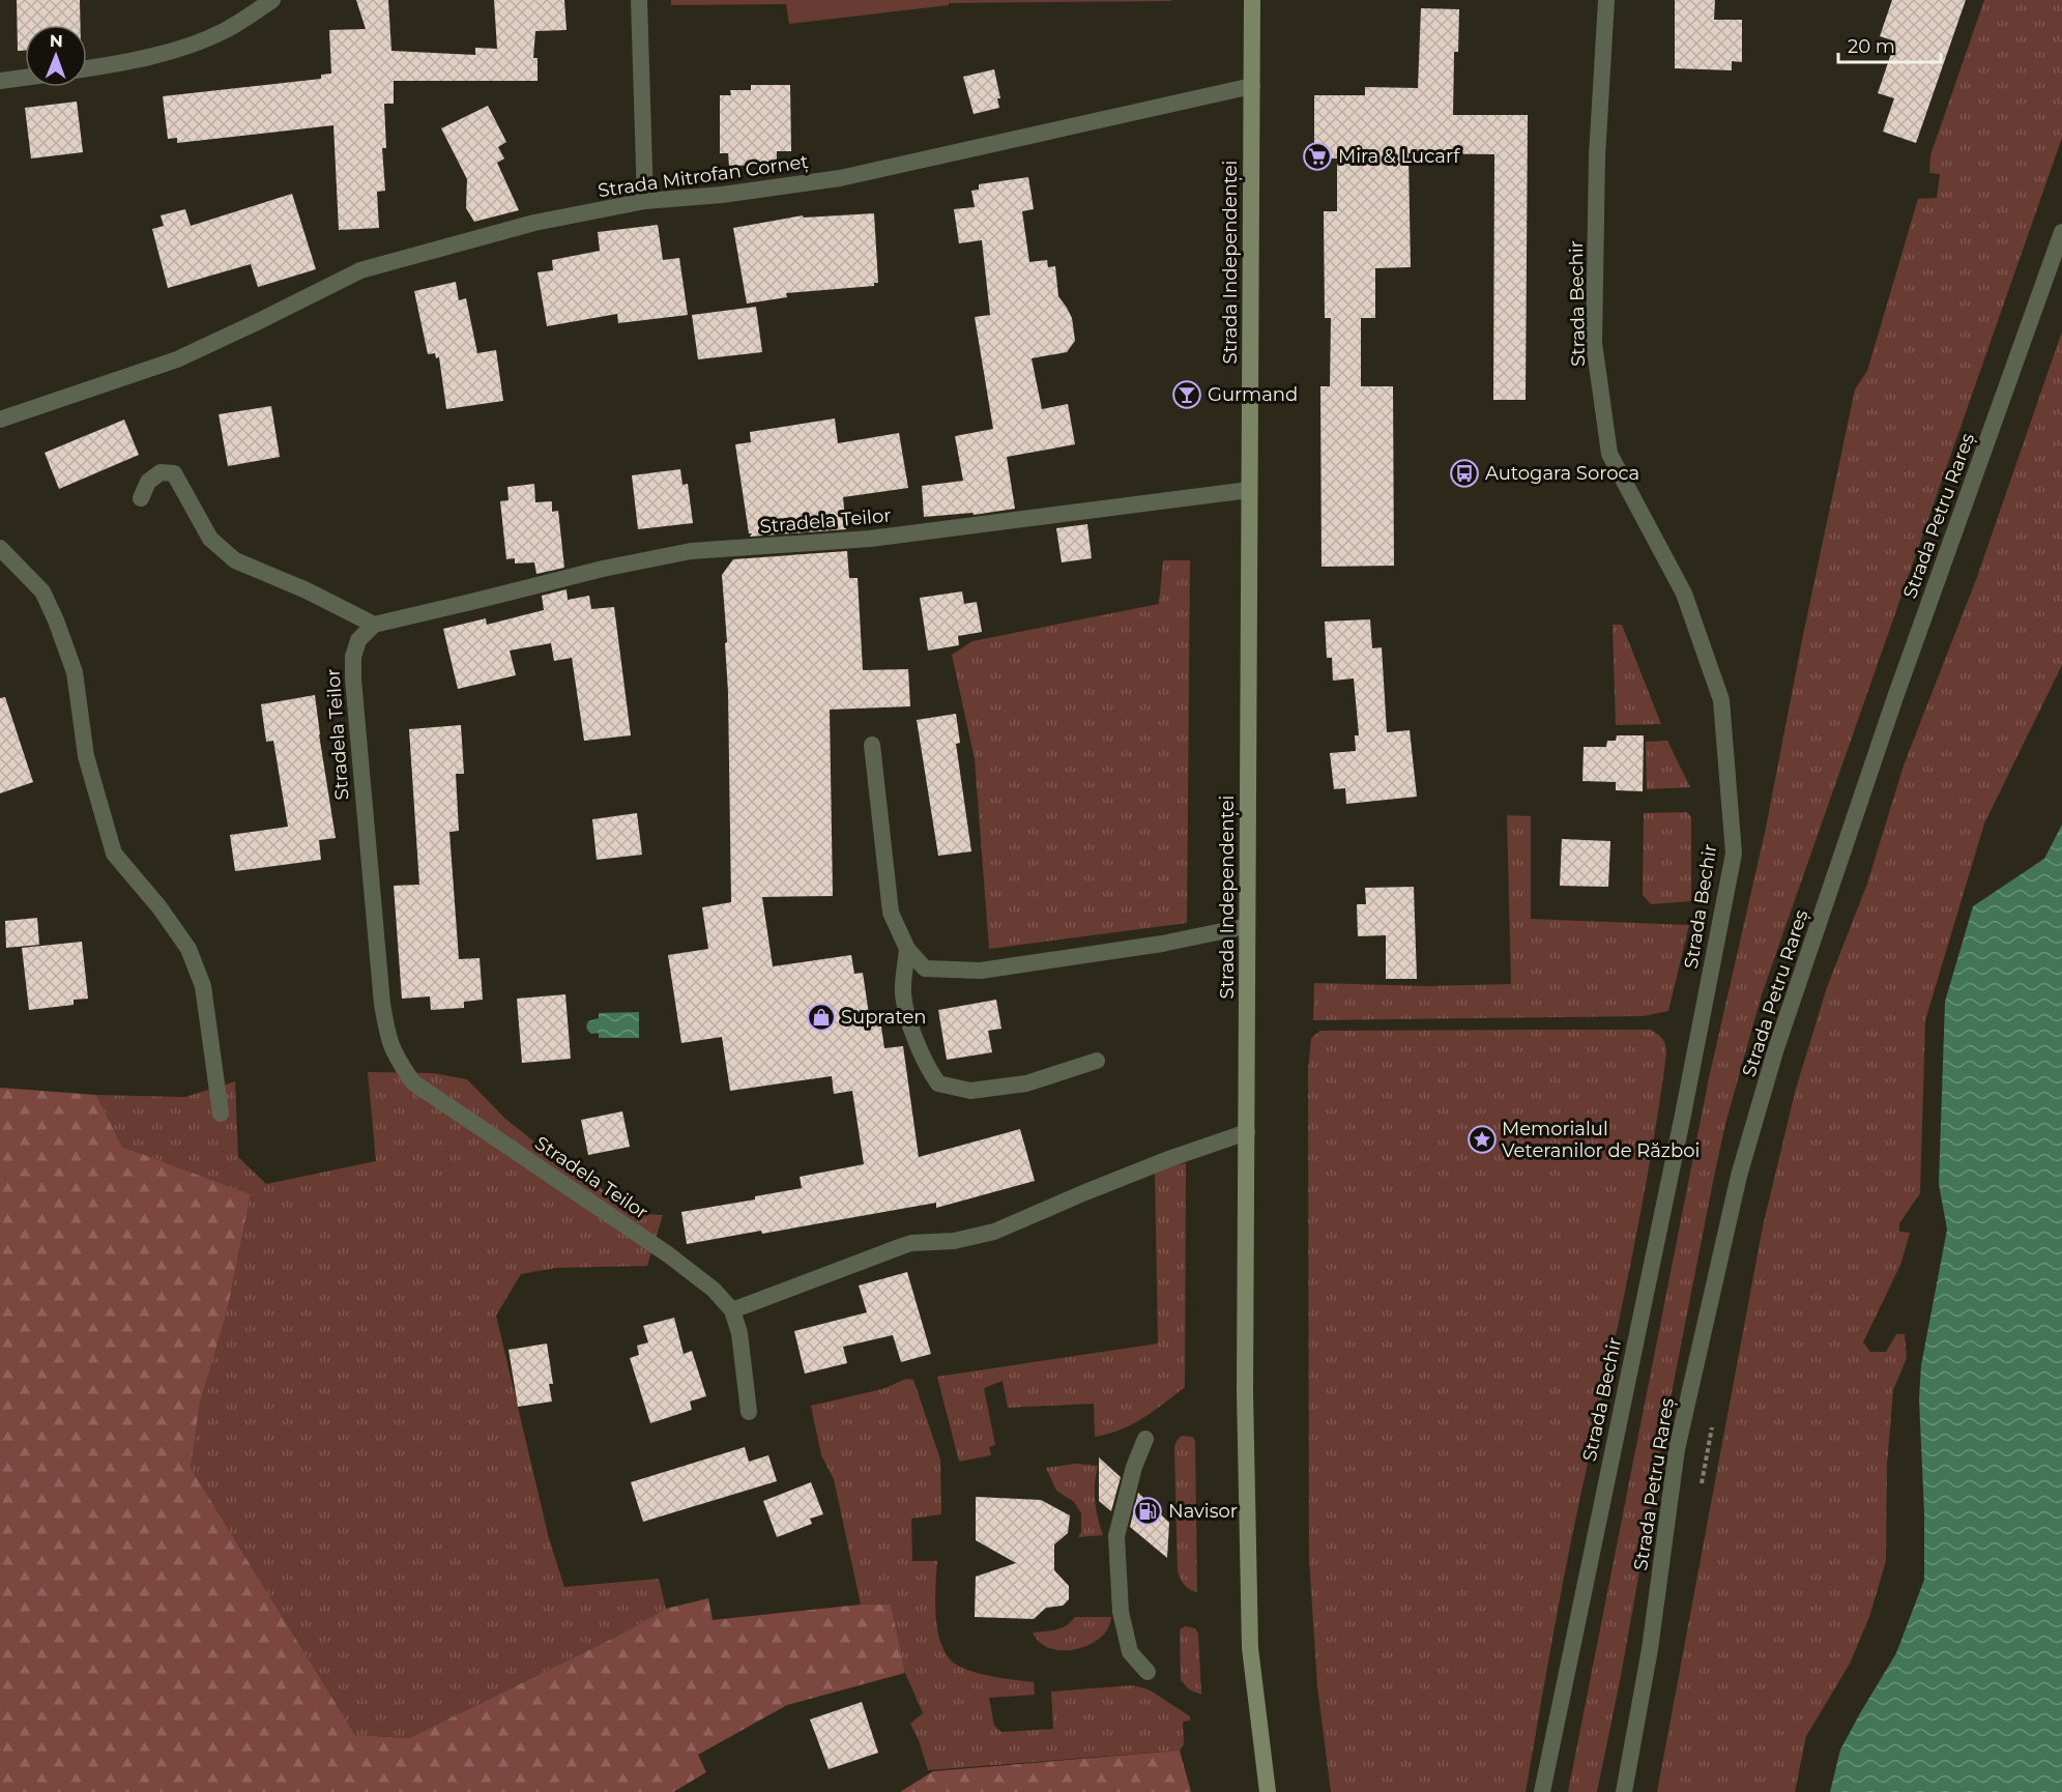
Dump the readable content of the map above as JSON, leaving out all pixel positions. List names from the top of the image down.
{
  "streets": {
    "main road": ["Strada Independenței"],
    "street": [
      "Strada Mitrofan Corneț",
      "Strada Bechir",
      "Strada Petru Rareș",
      "Stradela Teilor"
    ]
  },
  "crossings": [
    ["Strada Mitrofan Corneț", "Strada Independenței"],
    ["Strada Independenței", "Stradela Teilor"]
  ],
  "places": {
    "supermarket": ["Mira & Lucarf"],
    "bar": ["Gurmand"],
    "bus stop": ["Autogara Soroca"],
    "shop": ["Supraten"],
    "place": ["Memorialul Veteranilor de Război"],
    "fuel station": ["Navisor"]
  },
  "scale_bar": "20 m",
  "north": "top"
}
